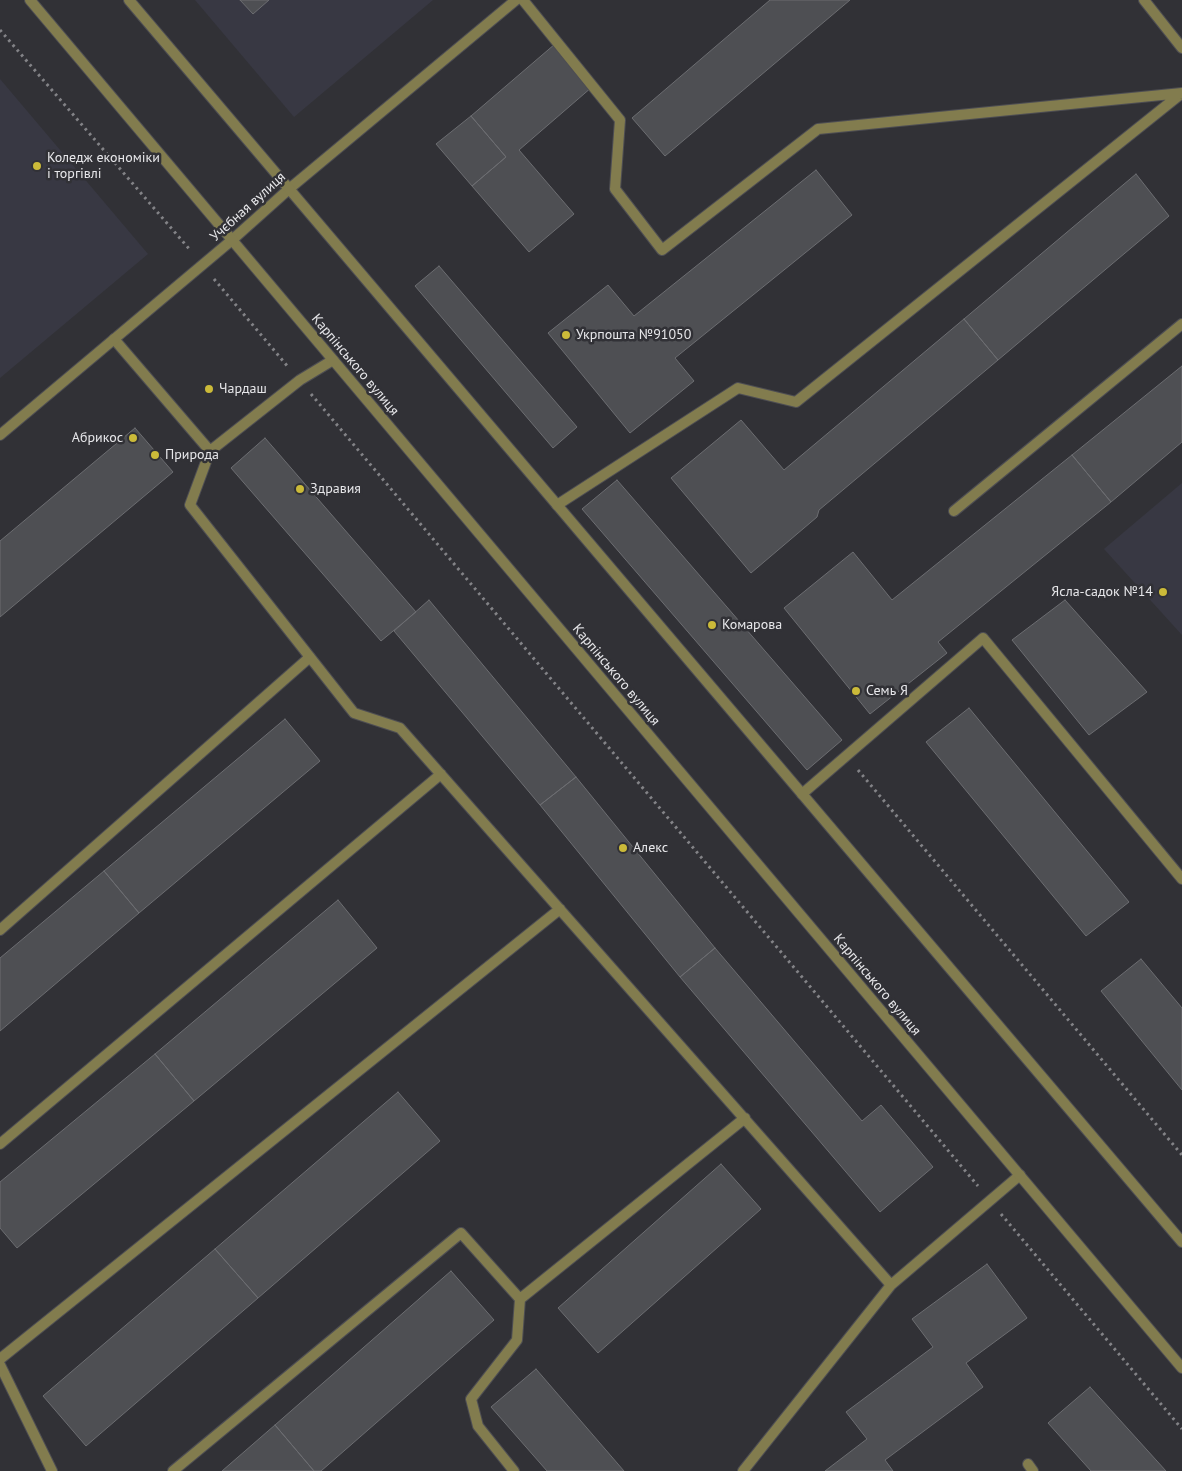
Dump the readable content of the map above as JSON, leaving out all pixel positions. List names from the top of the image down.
{
  "streets": {
    "street": ["Учєбная вулиця", "Карпінського вулиця"]
  },
  "crossings": [
    ["Учєбная вулиця", "Карпінського вулиця"]
  ],
  "places": [
    "Коледж економіки і торгівлі",
    "Укрпошта №91050",
    "Чардаш",
    "Абрикос",
    "Природа",
    "Здравия",
    "Ясла-садок №14",
    "Комарова",
    "Семь Я",
    "Алекс"
  ]
}
